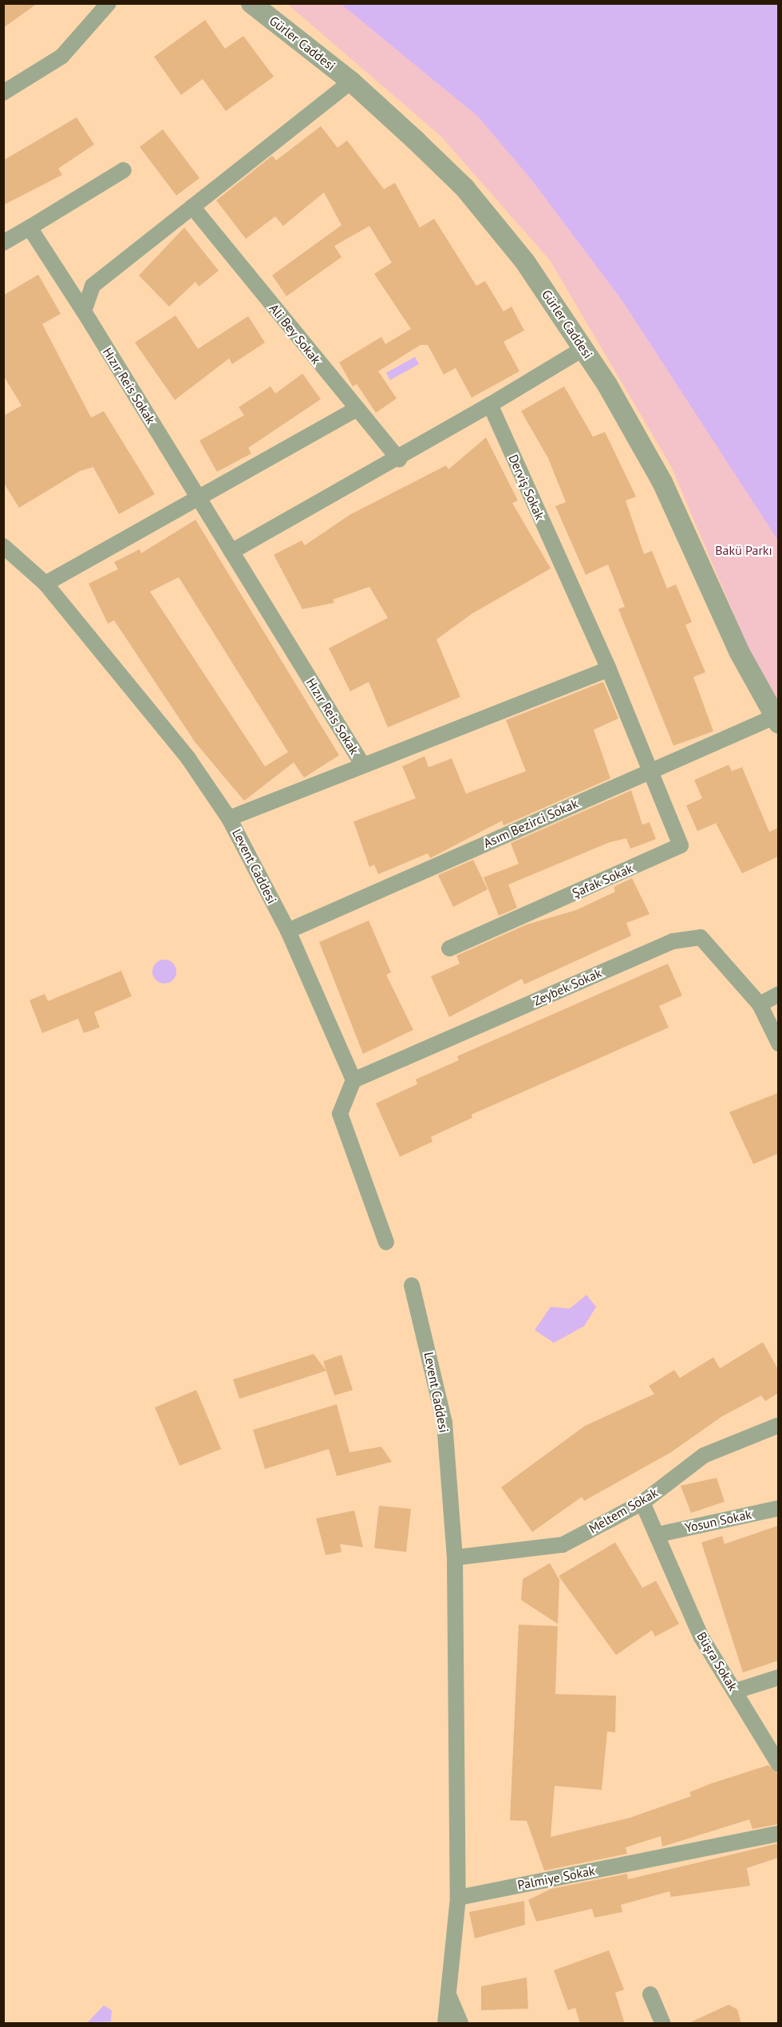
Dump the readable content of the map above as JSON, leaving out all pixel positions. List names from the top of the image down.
{
  "streets": {
    "street": [
      "Gürler Caddesi",
      "Ali Bey Sokak",
      "Hızır Reis Sokak",
      "Derviş Sokak",
      "Asım Bezirci Sokak",
      "Levent Caddesi",
      "Şafak Sokak",
      "Zeybek Sokak",
      "Meltem Sokak",
      "Yosun Sokak",
      "Büşra Sokak",
      "Palmiye Sokak"
    ]
  },
  "crossings": [
    ["Gürler Caddesi", "Asım Bezirci Sokak"],
    ["Derviş Sokak", "Asım Bezirci Sokak"],
    ["Derviş Sokak", "Şafak Sokak"],
    ["Asım Bezirci Sokak", "Levent Caddesi"],
    ["Asım Bezirci Sokak", "Şafak Sokak"],
    ["Levent Caddesi", "Zeybek Sokak"],
    ["Levent Caddesi", "Meltem Sokak"],
    ["Levent Caddesi", "Palmiye Sokak"],
    ["Meltem Sokak", "Büşra Sokak"],
    ["Yosun Sokak", "Büşra Sokak"]
  ],
  "parks": ["Bakü Parkı"]
}
